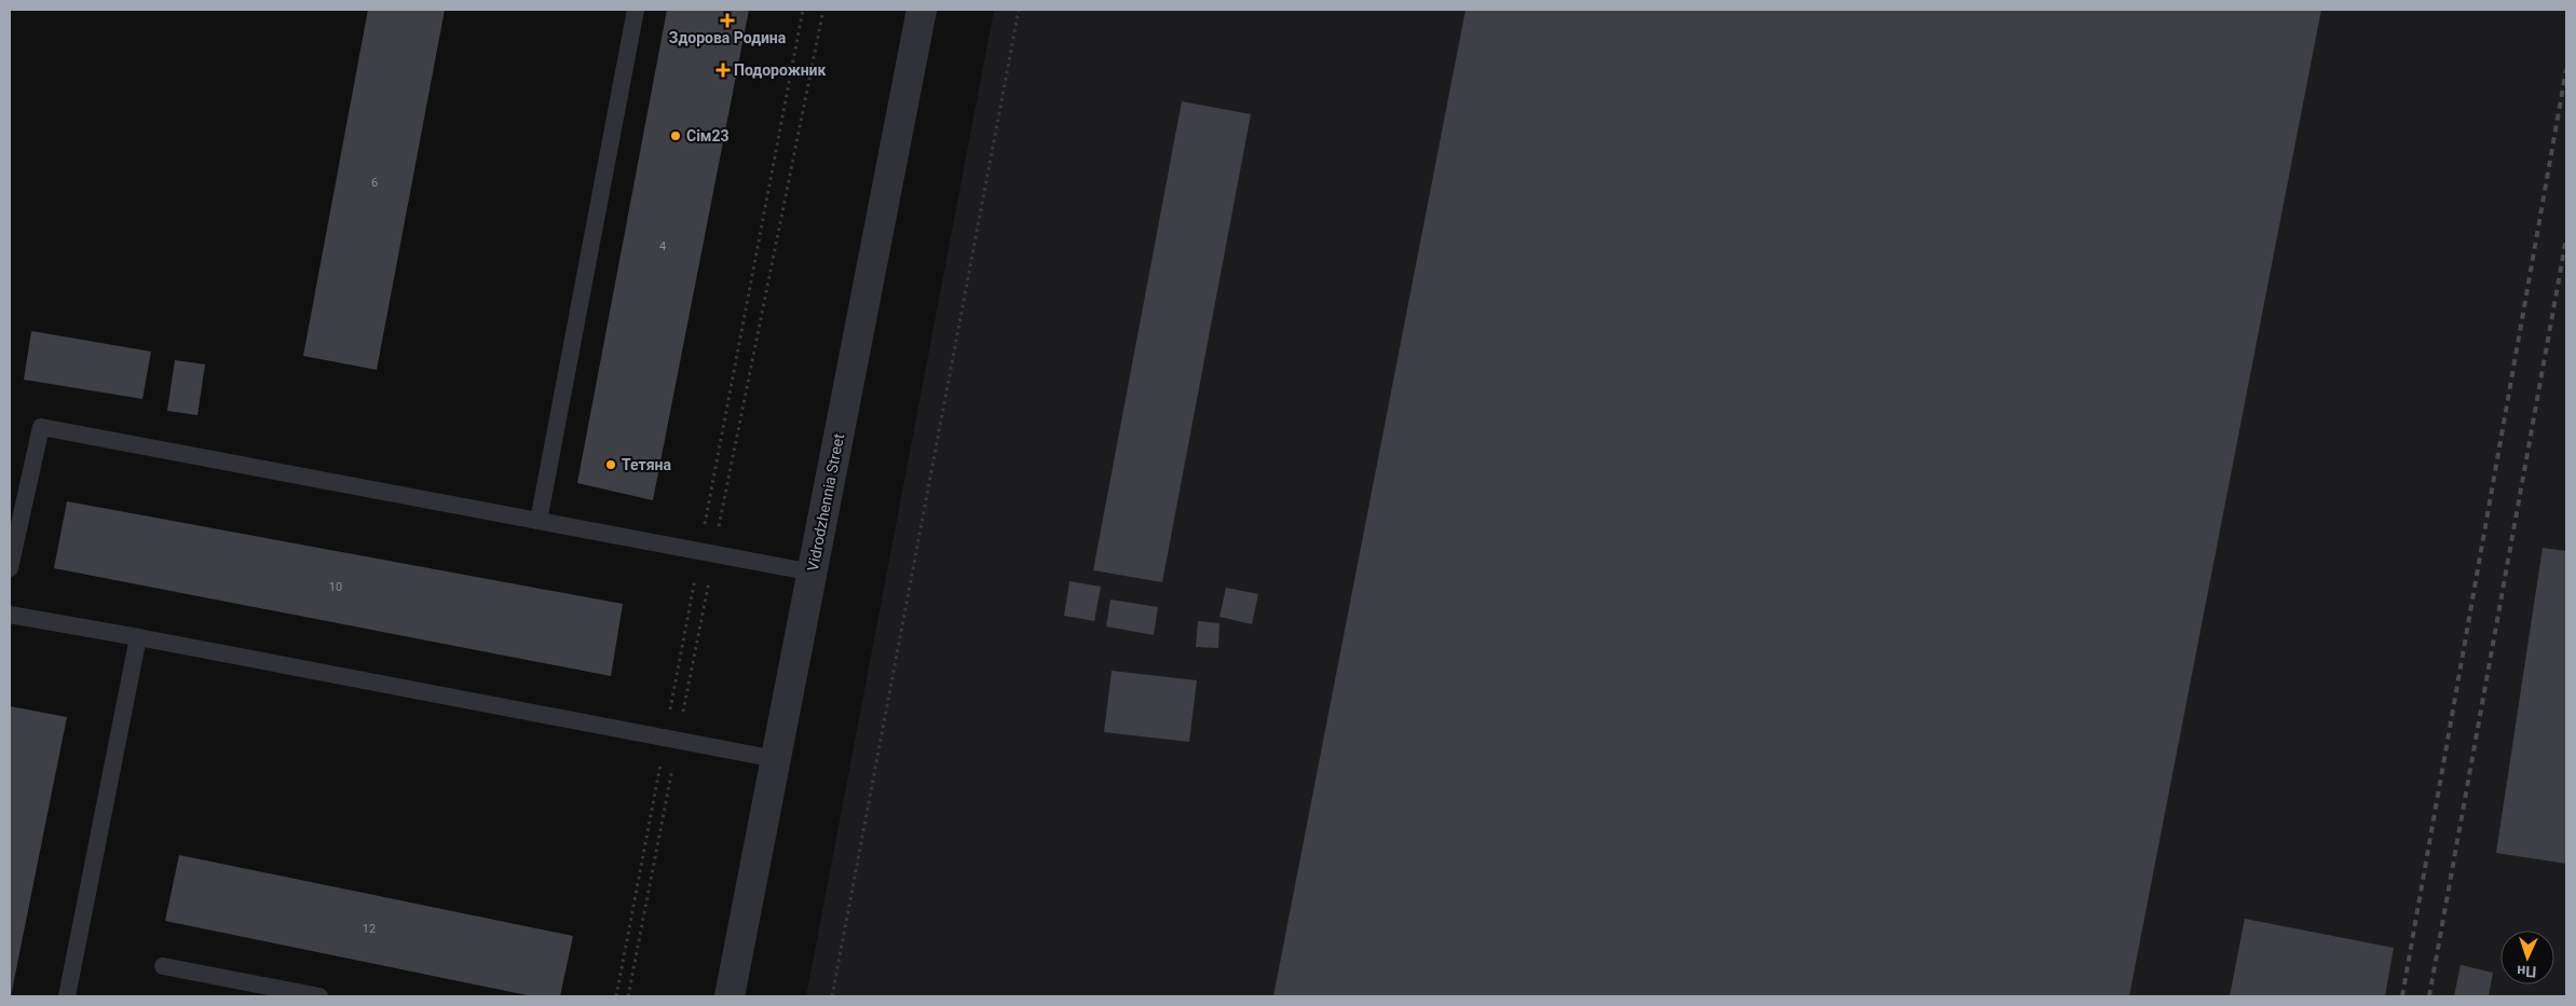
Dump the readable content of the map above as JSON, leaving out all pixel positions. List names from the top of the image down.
{
  "streets": {
    "street": ["Vidrodzhennia Street"]
  },
  "places": {
    "health": ["Здорова Родина", "Подорожник"],
    "other": ["Сім23", "Тетяна"]
  },
  "house_numbers": [
    "6",
    "4",
    "10",
    "12"
  ],
  "north": "bottom"
}
